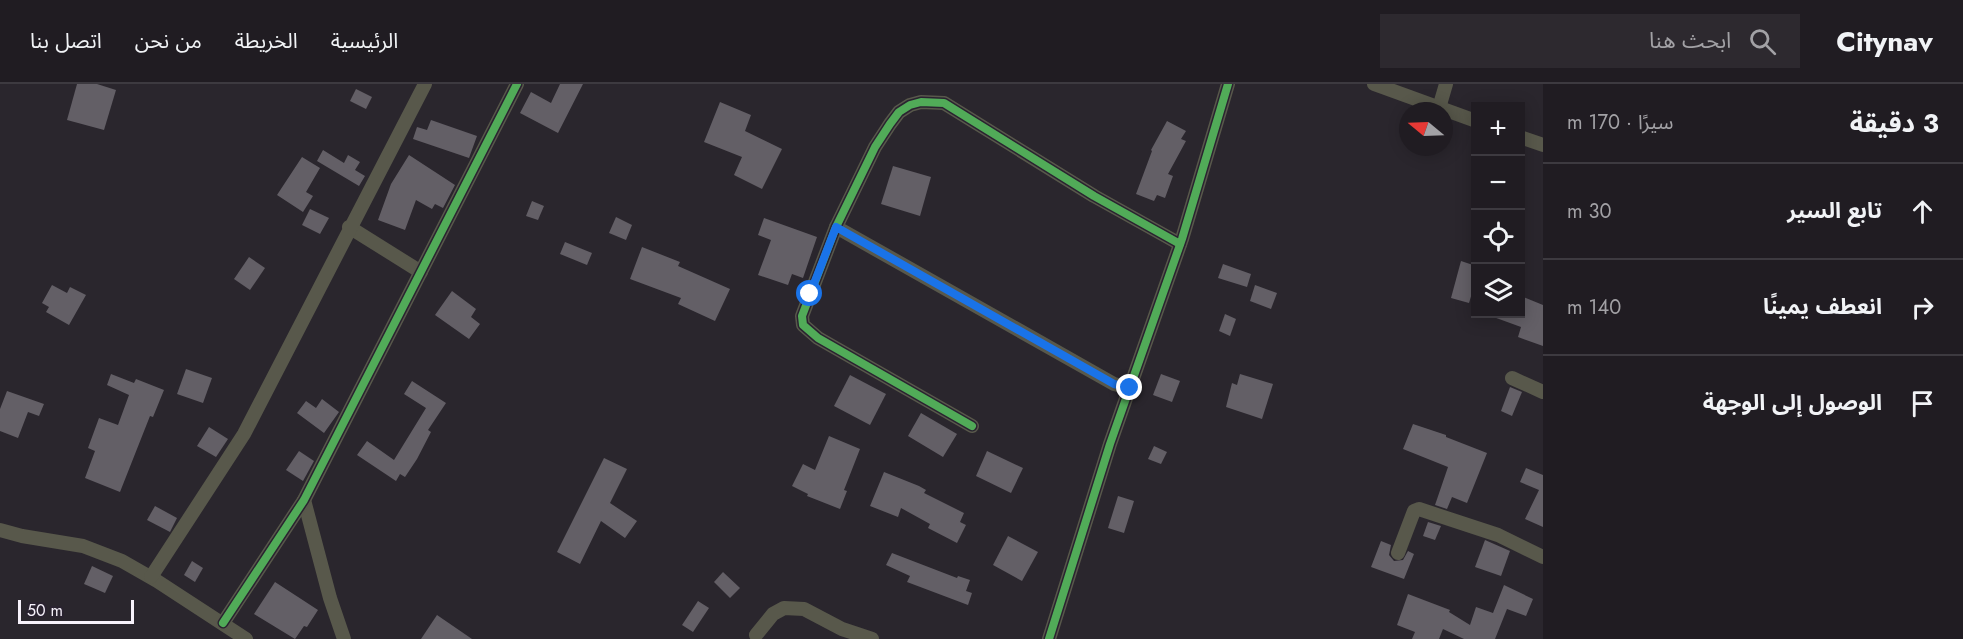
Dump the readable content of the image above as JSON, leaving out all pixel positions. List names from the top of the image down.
{
  "scale_bar": "50 m",
  "north": "left",
  "page": {
    "header": "Citynav",
    "search": "ابحث هنا",
    "nav": [
      "الرئيسية",
      "الخريطة",
      "من نحن",
      "اتصل بنا"
    ],
    "heading": ["3 دقيقة", "سيرًا · 170 m"],
    "map_buttons": ["+", "−"],
    "list": [
      ["تابع السير", "30 m"],
      ["انعطف يمينًا", "140 m"],
      "الوصول إلى الوجهة"
    ],
    "scale": "50 m"
  }
}
